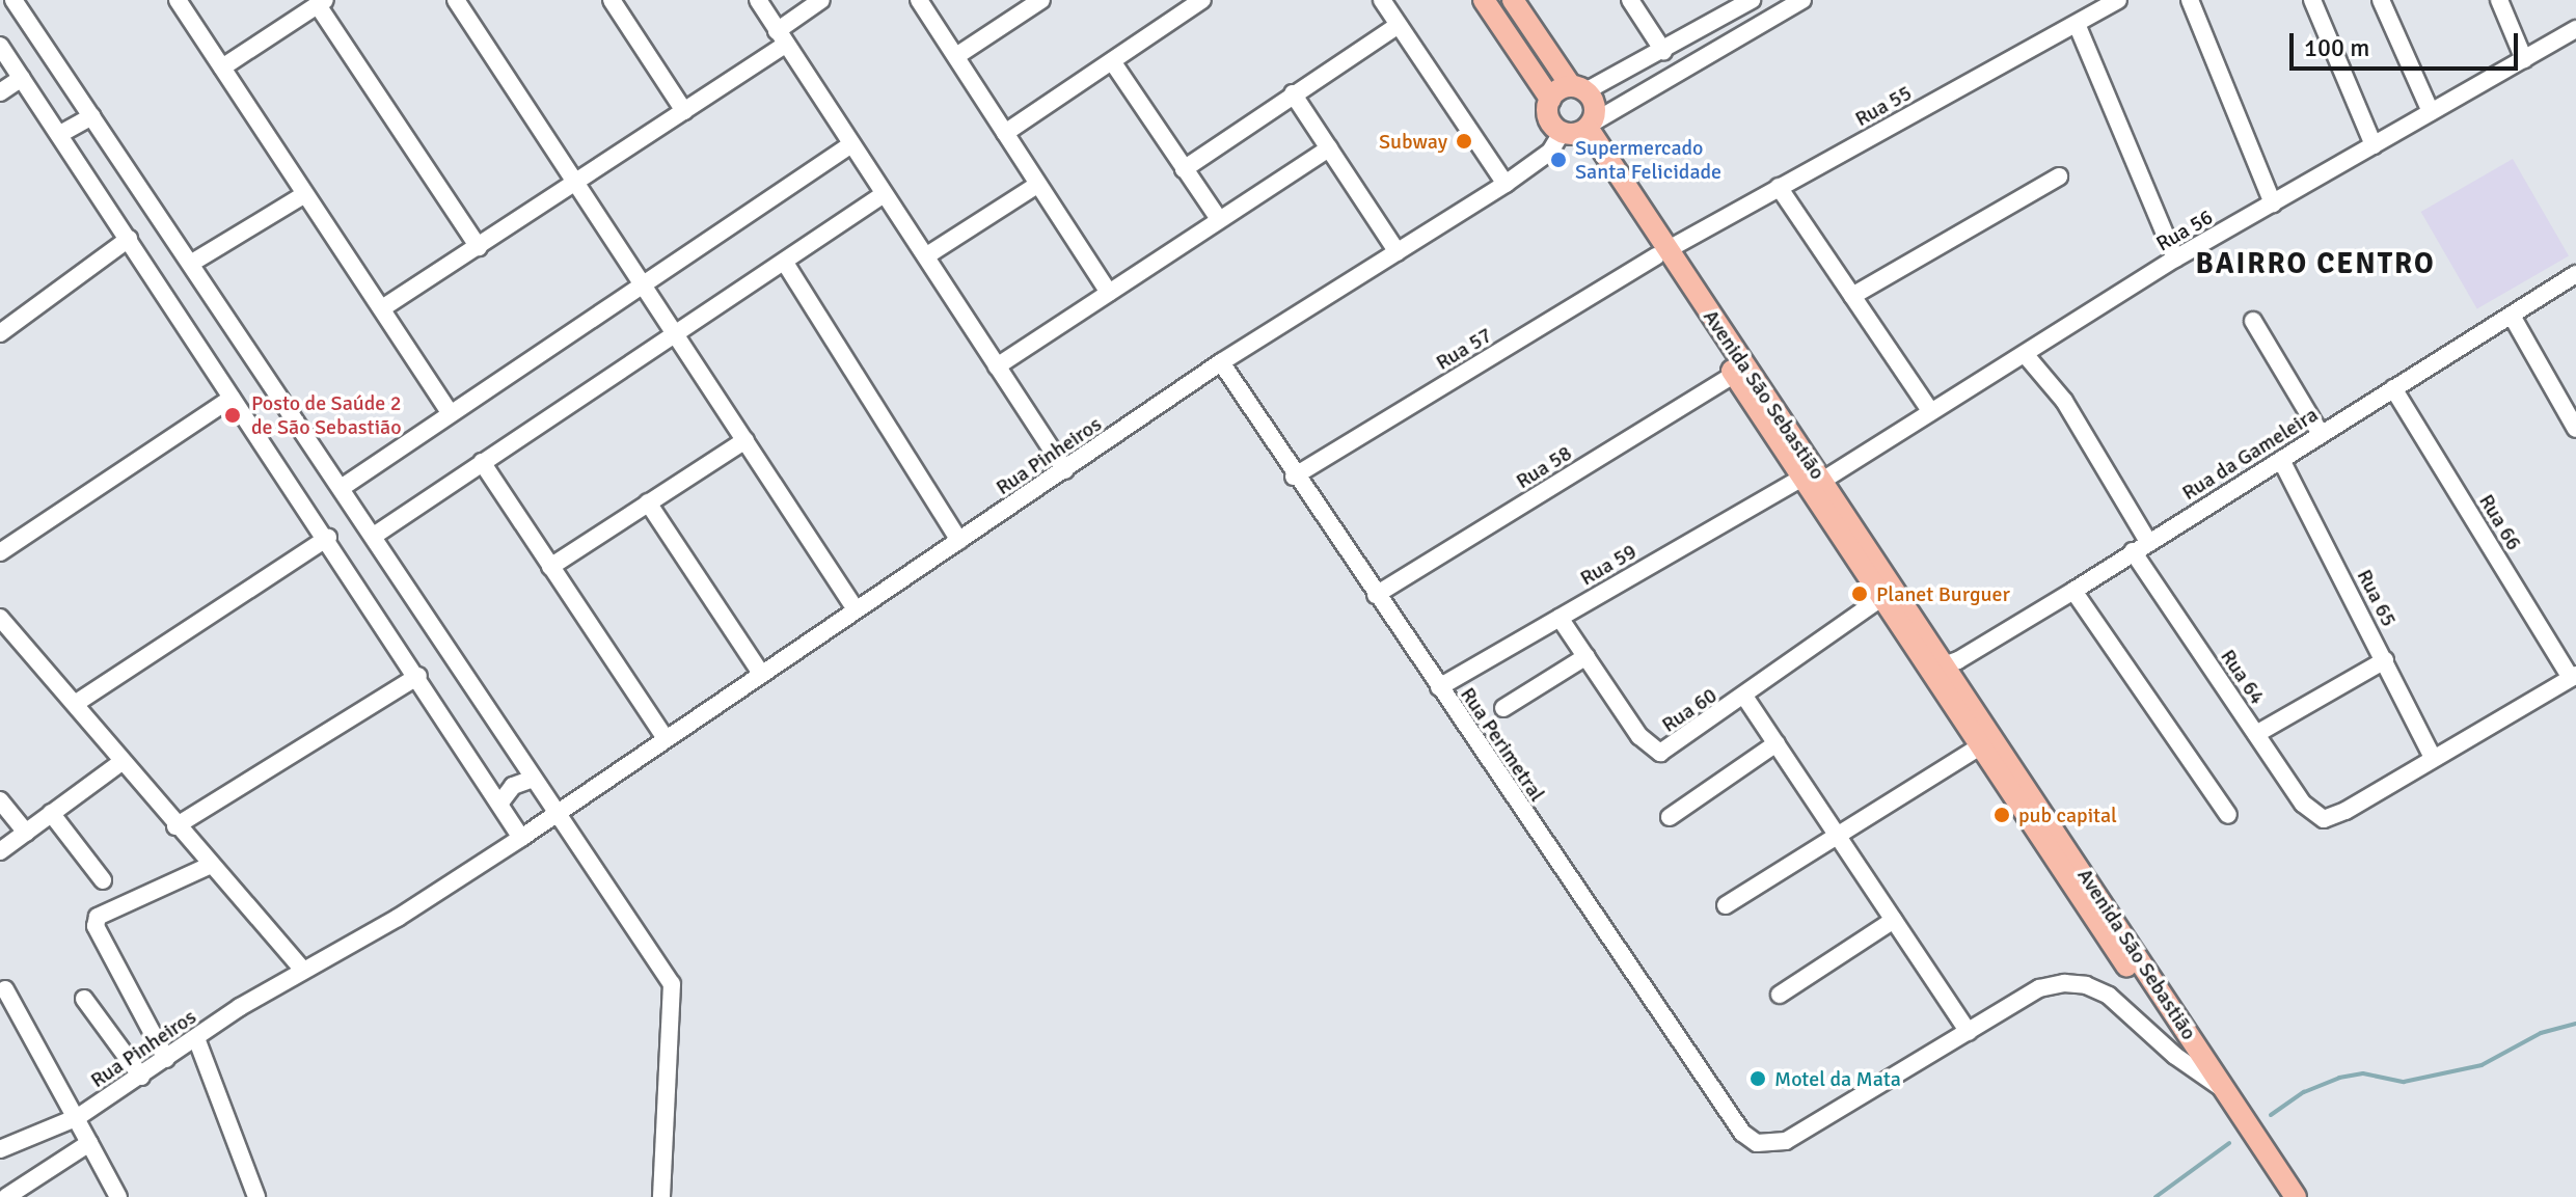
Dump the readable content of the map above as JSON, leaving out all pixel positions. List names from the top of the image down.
{
  "streets": {
    "main road": ["Avenida São Sebastião"],
    "street": [
      "Rua 55",
      "Rua 56",
      "Rua 57",
      "Rua da Gameleira",
      "Rua Pinheiros",
      "Rua 58",
      "Rua 66",
      "Rua 59",
      "Rua 65",
      "Rua 64",
      "Rua 60",
      "Rua Perimetral"
    ]
  },
  "crossings": [
    ["Rua 55", "Rua 57"],
    ["Rua 55", "Avenida São Sebastião"],
    ["Rua 56", "Avenida São Sebastião"],
    ["Rua 57", "Avenida São Sebastião"],
    ["Rua 57", "Rua Perimetral"],
    ["Avenida São Sebastião", "Rua da Gameleira"],
    ["Avenida São Sebastião", "Rua Pinheiros"],
    ["Avenida São Sebastião", "Rua 58"],
    ["Avenida São Sebastião", "Rua 59"],
    ["Avenida São Sebastião", "Rua 60"],
    ["Rua da Gameleira", "Rua 66"],
    ["Rua da Gameleira", "Rua 65"],
    ["Rua da Gameleira", "Rua 64"],
    ["Rua Pinheiros", "Rua Perimetral"],
    ["Rua 58", "Rua Perimetral"],
    ["Rua 59", "Rua 60"],
    ["Rua 59", "Rua Perimetral"],
    ["Rua 65", "Rua 64"]
  ],
  "districts": ["BAIRRO CENTRO"],
  "places": [
    "Subway",
    "Supermercado Santa Felicidade",
    "Posto de Saúde 2 de São Sebastião",
    "Planet Burguer",
    "pub capital",
    "Motel da Mata"
  ],
  "scale_bar": "100 m"
}
